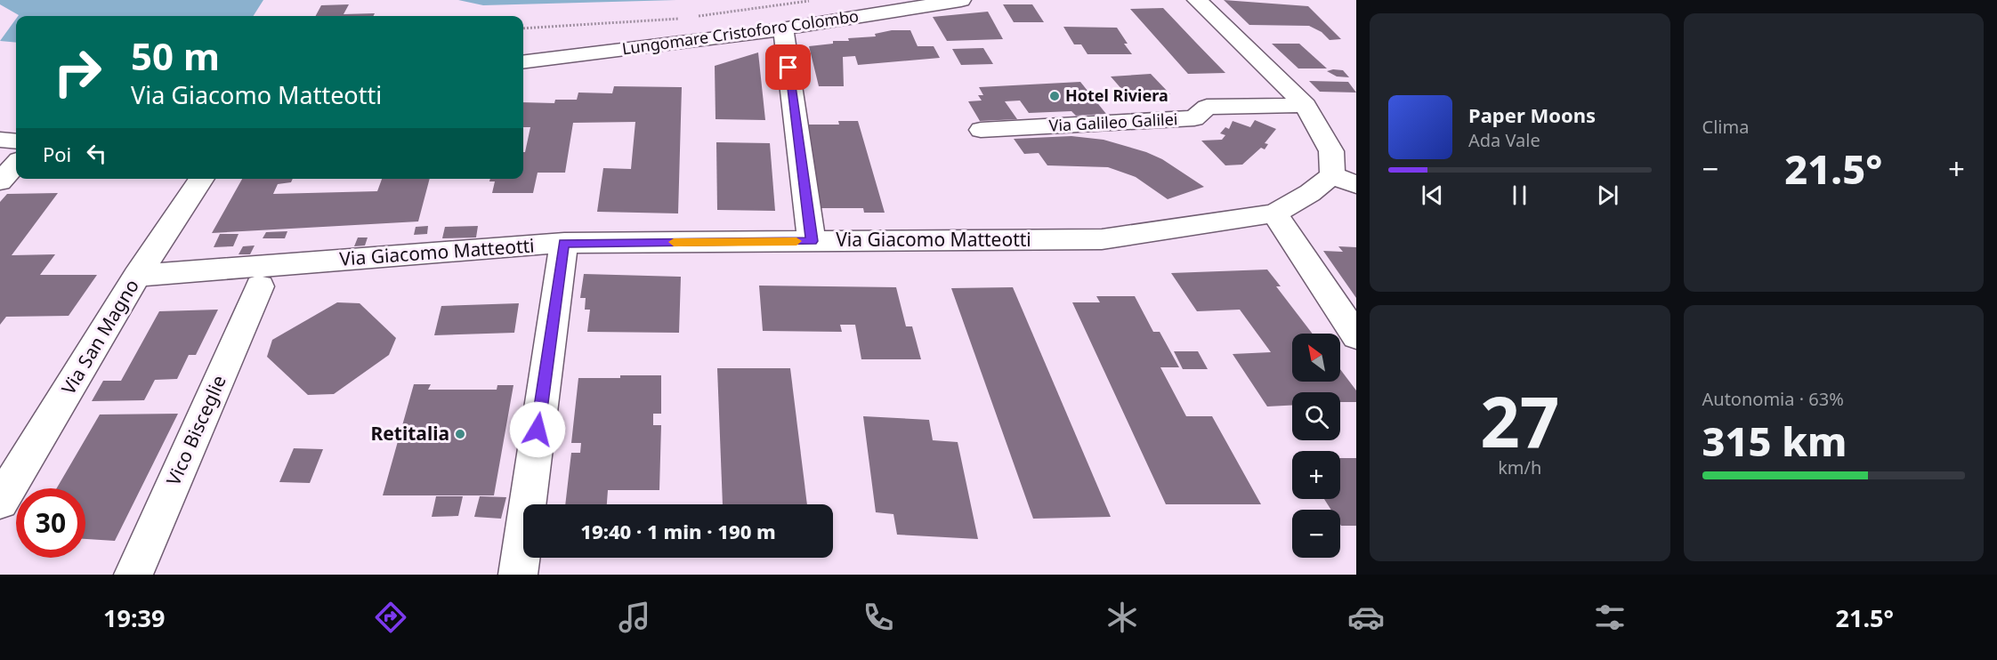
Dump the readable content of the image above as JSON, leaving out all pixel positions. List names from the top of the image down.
{
  "streets": {
    "street": [
      "Lungomare Cristoforo Colombo",
      "Via Galileo Galilei",
      "Via Giacomo Matteotti",
      "Via San Magno",
      "Vico Bisceglie"
    ]
  },
  "crossings": [
    ["Via Giacomo Matteotti", "Via San Magno"]
  ],
  "places": ["Hotel Riviera", "Retitalia"],
  "north": "top left",
  "page": {
    "tile": [
      "Clima",
      ["27", "km/h"],
      ["Autonomia · 63%", "315 km"]
    ],
    "turn": ["50 m", "Via Giacomo Matteotti"],
    "song": ["Paper Moons", "Ada Vale"],
    "then": "Poi",
    "heat": ["−", "21.5°", "+"],
    "map_buttons": ["+", "−"],
    "limit": "30",
    "trip": "19:40 · 1 min · 190 m",
    "tabs": ["19:39", "21.5°"]
  }
}
